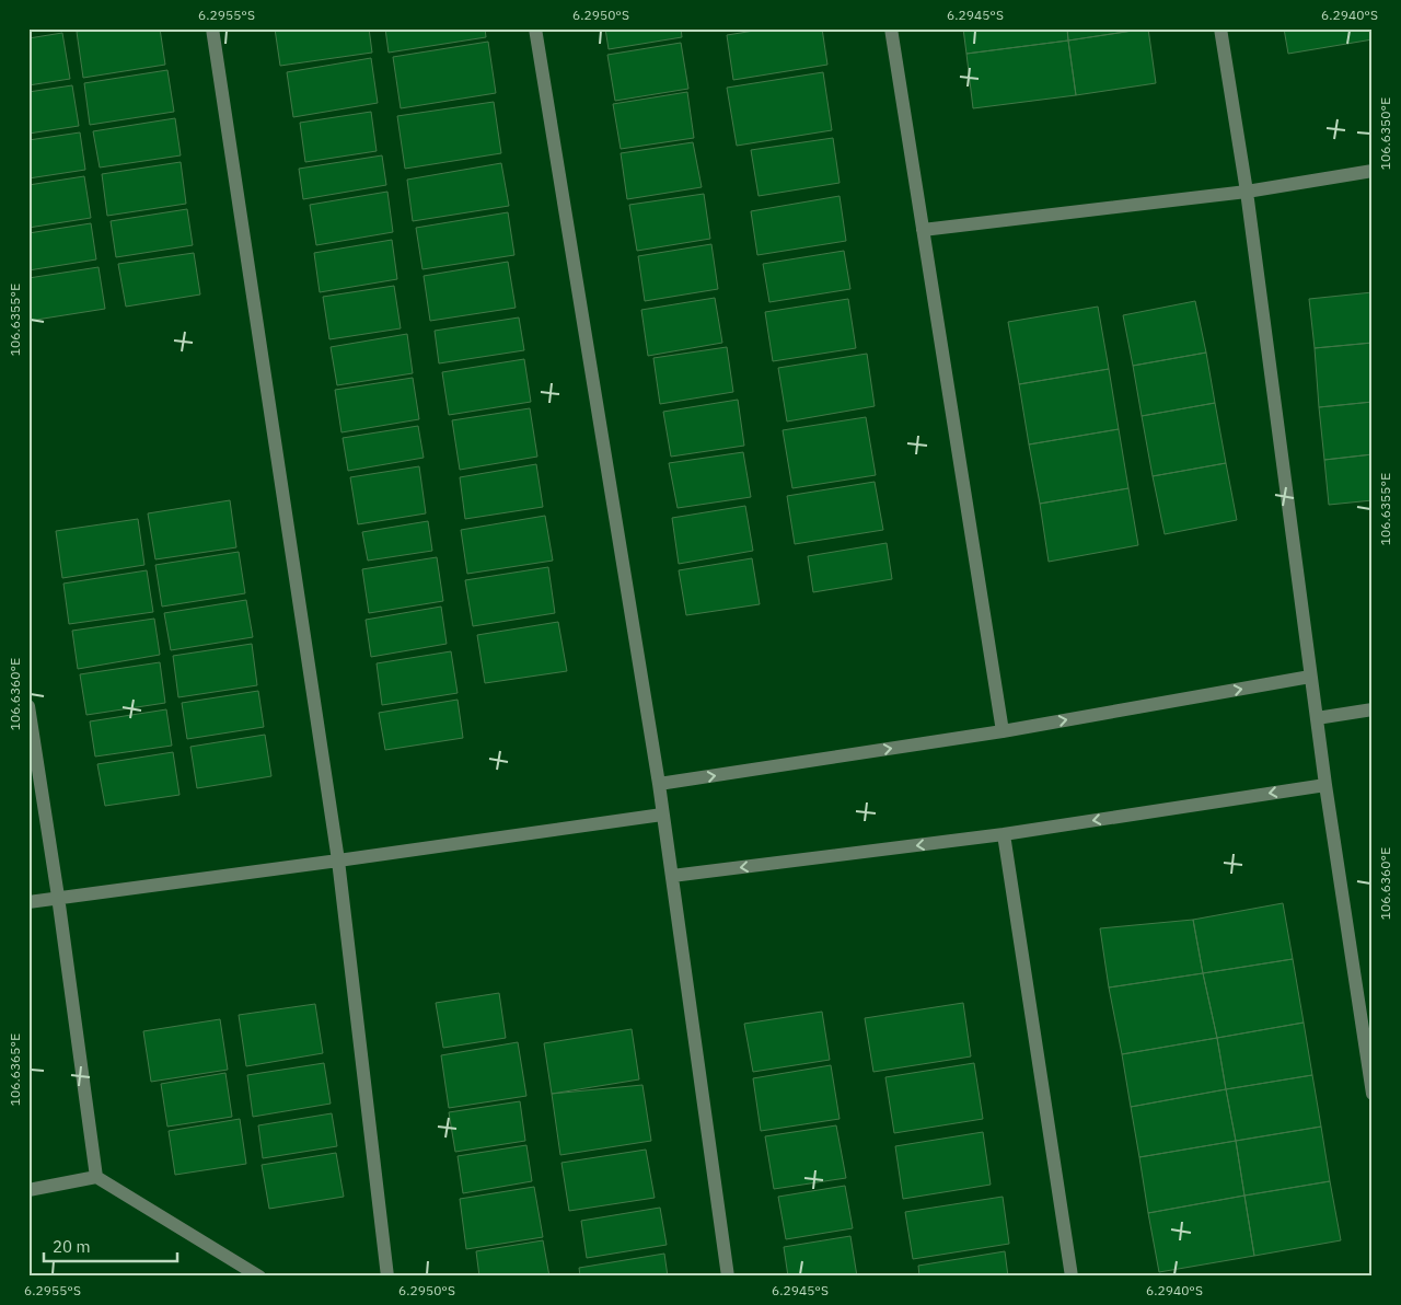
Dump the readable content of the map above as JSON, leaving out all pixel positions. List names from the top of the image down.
{
  "scale_bar": "20 m",
  "coordinates": [
    "6.2955°S",
    "6.2950°S",
    "6.2945°S",
    "6.2940°S",
    "106.6350°E",
    "106.6355°E",
    "106.6360°E",
    "106.6365°E"
  ]
}
